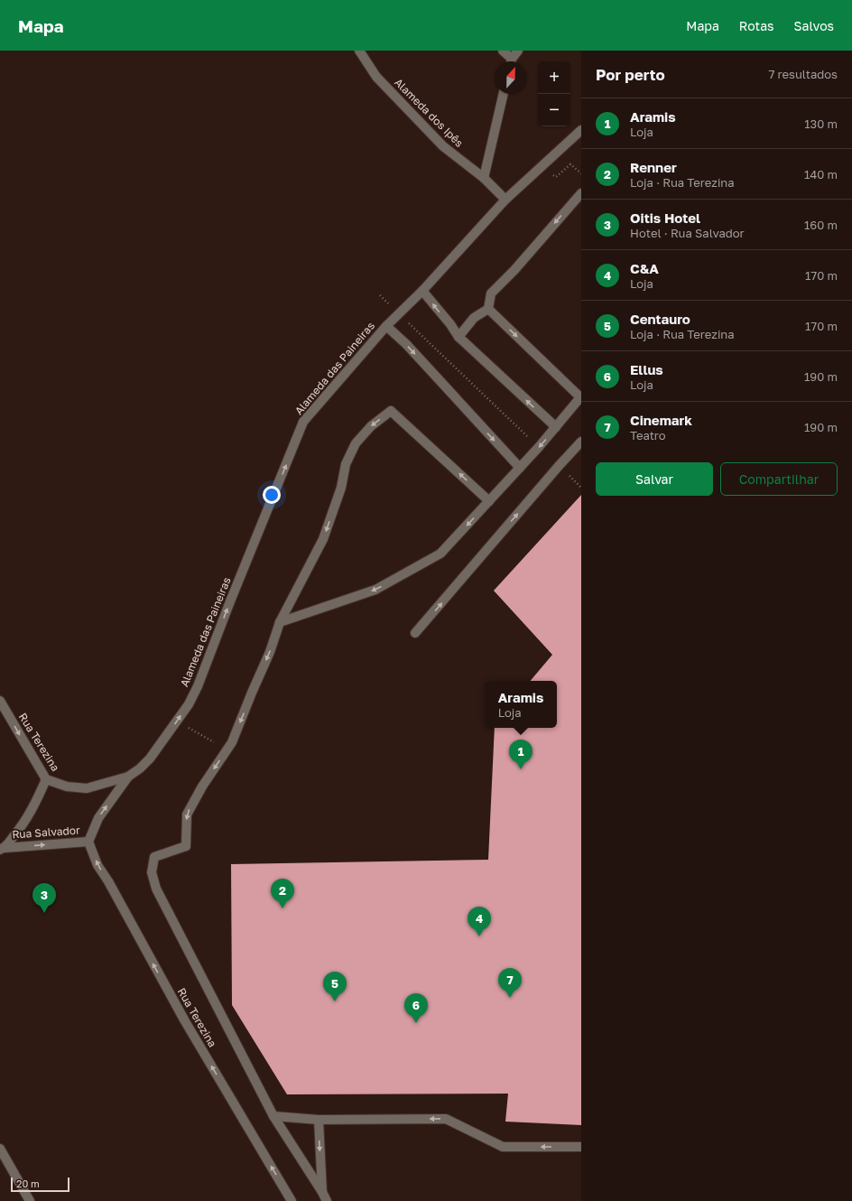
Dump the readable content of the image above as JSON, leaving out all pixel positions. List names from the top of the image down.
{
  "streets": {
    "street": [
      "Alameda dos Ipês",
      "Alameda das Paineiras",
      "Rua Terezina",
      "Rua Salvador"
    ]
  },
  "crossings": [
    ["Alameda dos Ipês", "Alameda das Paineiras"],
    ["Alameda das Paineiras", "Rua Terezina"],
    ["Alameda das Paineiras", "Rua Salvador"],
    ["Rua Terezina", "Rua Salvador"]
  ],
  "one_way": ["Alameda das Paineiras", "Rua Salvador"],
  "scale_bar": "20 m",
  "north": "top",
  "page": {
    "header": "Mapa",
    "nav": ["Mapa", "Rotas", "Salvos"],
    "heading": ["Por perto", "7 resultados"],
    "map_buttons": ["+", "−"],
    "list": [
      {
        "mark": "1",
        "name": "Aramis",
        "note": "Loja",
        "value": "130 m"
      },
      {
        "mark": "2",
        "name": "Renner",
        "note": "Loja · Rua Terezina",
        "value": "140 m"
      },
      {
        "mark": "3",
        "name": "Oitis Hotel",
        "note": "Hotel · Rua Salvador",
        "value": "160 m"
      },
      {
        "mark": "4",
        "name": "C&A",
        "note": "Loja",
        "value": "170 m"
      },
      {
        "mark": "5",
        "name": "Centauro",
        "note": "Loja · Rua Terezina",
        "value": "170 m"
      },
      {
        "mark": "6",
        "name": "Ellus",
        "note": "Loja",
        "value": "190 m"
      },
      {
        "mark": "7",
        "name": "Cinemark",
        "note": "Teatro",
        "value": "190 m"
      }
    ],
    "buttons": ["Salvar", "Compartilhar"],
    "popup": ["Aramis", "Loja"],
    "pins": [
      "1",
      "2",
      "3",
      "4",
      "7",
      "5",
      "6"
    ],
    "scale": "20 m"
  }
}
